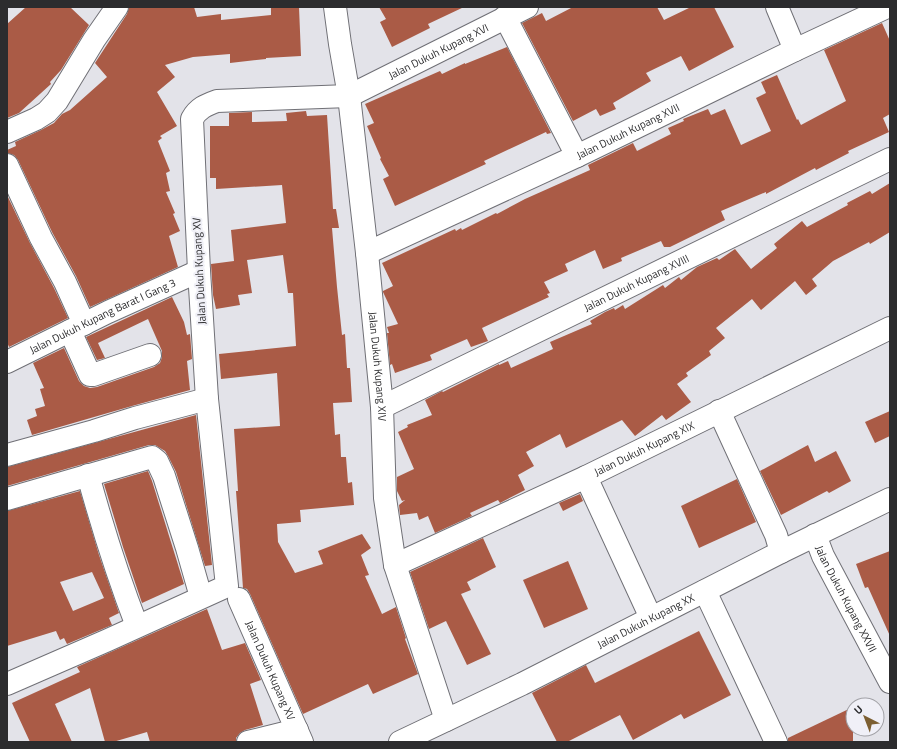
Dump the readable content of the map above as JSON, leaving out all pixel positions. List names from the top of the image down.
{
  "streets": {
    "street": [
      "Jalan Dukuh Kupang XVI",
      "Jalan Dukuh Kupang XVII",
      "Jalan Dukuh Kupang XV",
      "Jalan Dukuh Kupang XVIII",
      "Jalan Dukuh Kupang Barat I Gang 3",
      "Jalan Dukuh Kupang XIV",
      "Jalan Dukuh Kupang XIX",
      "Jalan Dukuh Kupang XXVII",
      "Jalan Dukuh Kupang XX"
    ]
  },
  "crossings": [
    ["Jalan Dukuh Kupang XVI", "Jalan Dukuh Kupang XV"],
    ["Jalan Dukuh Kupang XVI", "Jalan Dukuh Kupang XIV"],
    ["Jalan Dukuh Kupang XVII", "Jalan Dukuh Kupang XIV"],
    ["Jalan Dukuh Kupang XV", "Jalan Dukuh Kupang Barat I Gang 3"],
    ["Jalan Dukuh Kupang XV", "Jalan Dukuh Kupang XIV"],
    ["Jalan Dukuh Kupang XVIII", "Jalan Dukuh Kupang XIV"],
    ["Jalan Dukuh Kupang XIV", "Jalan Dukuh Kupang XIX"],
    ["Jalan Dukuh Kupang XIV", "Jalan Dukuh Kupang XX"],
    ["Jalan Dukuh Kupang XXVII", "Jalan Dukuh Kupang XX"]
  ],
  "north": "top left"
}
